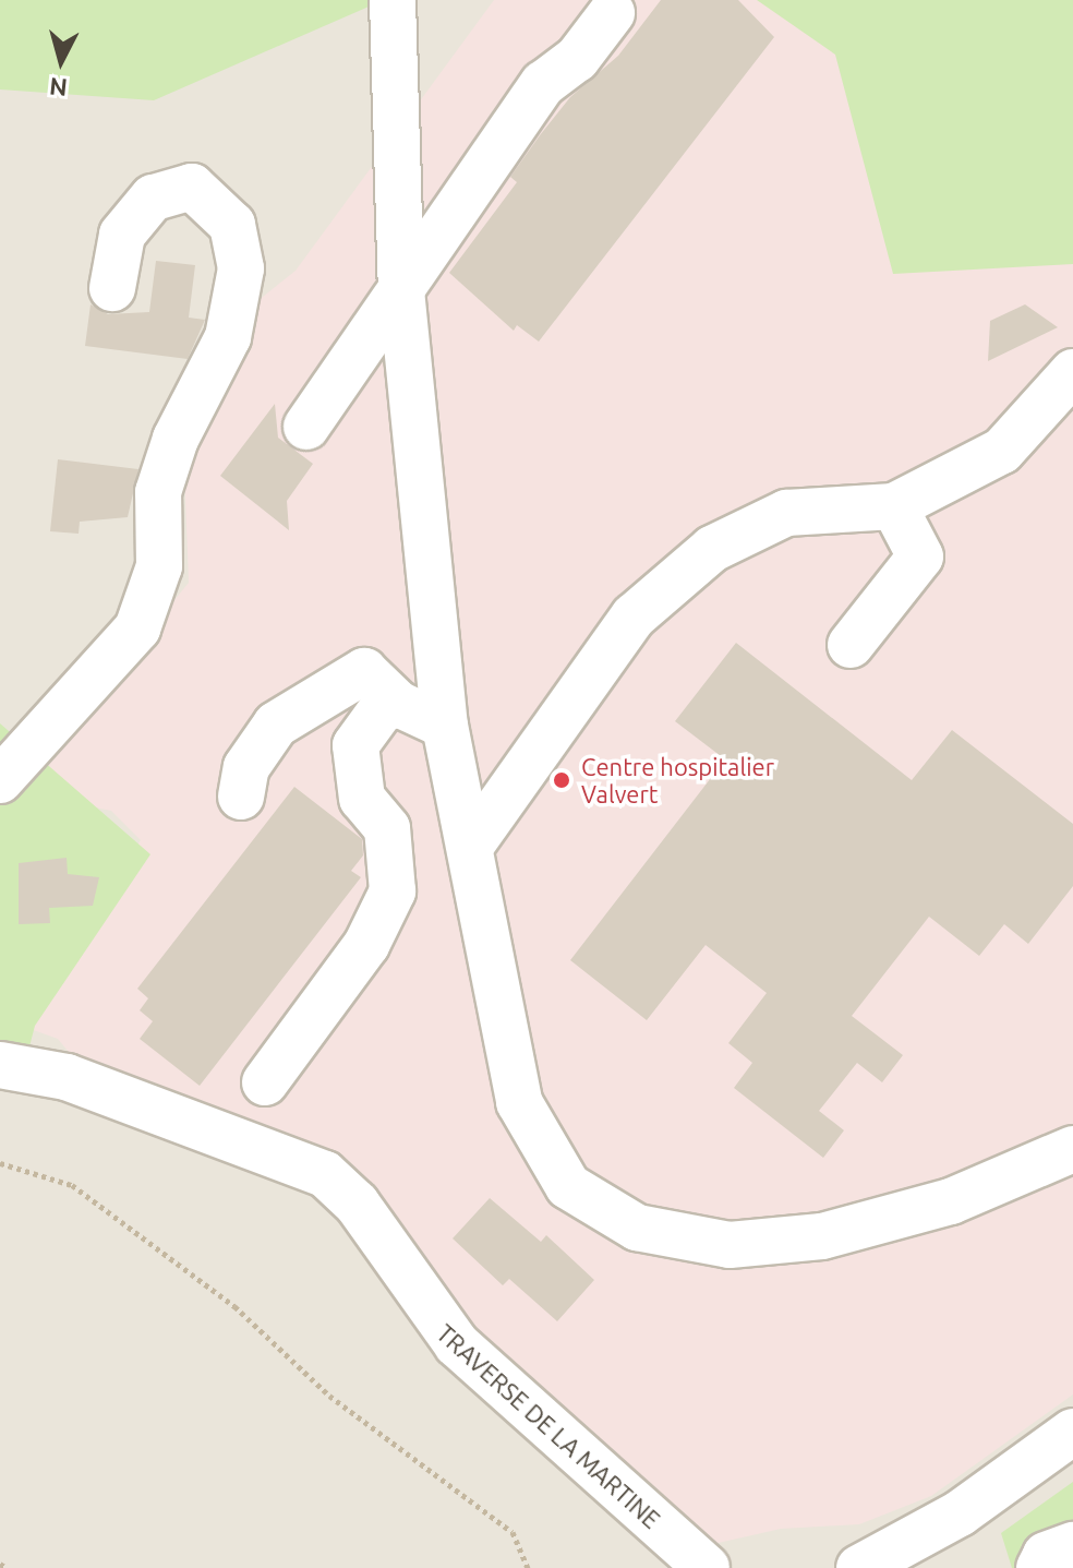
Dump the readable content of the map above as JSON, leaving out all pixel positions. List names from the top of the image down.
{
  "streets": {
    "street": ["TRAVERSE DE LA MARTINE"]
  },
  "places": ["Centre hospitalier Valvert"],
  "north": "bottom"
}
